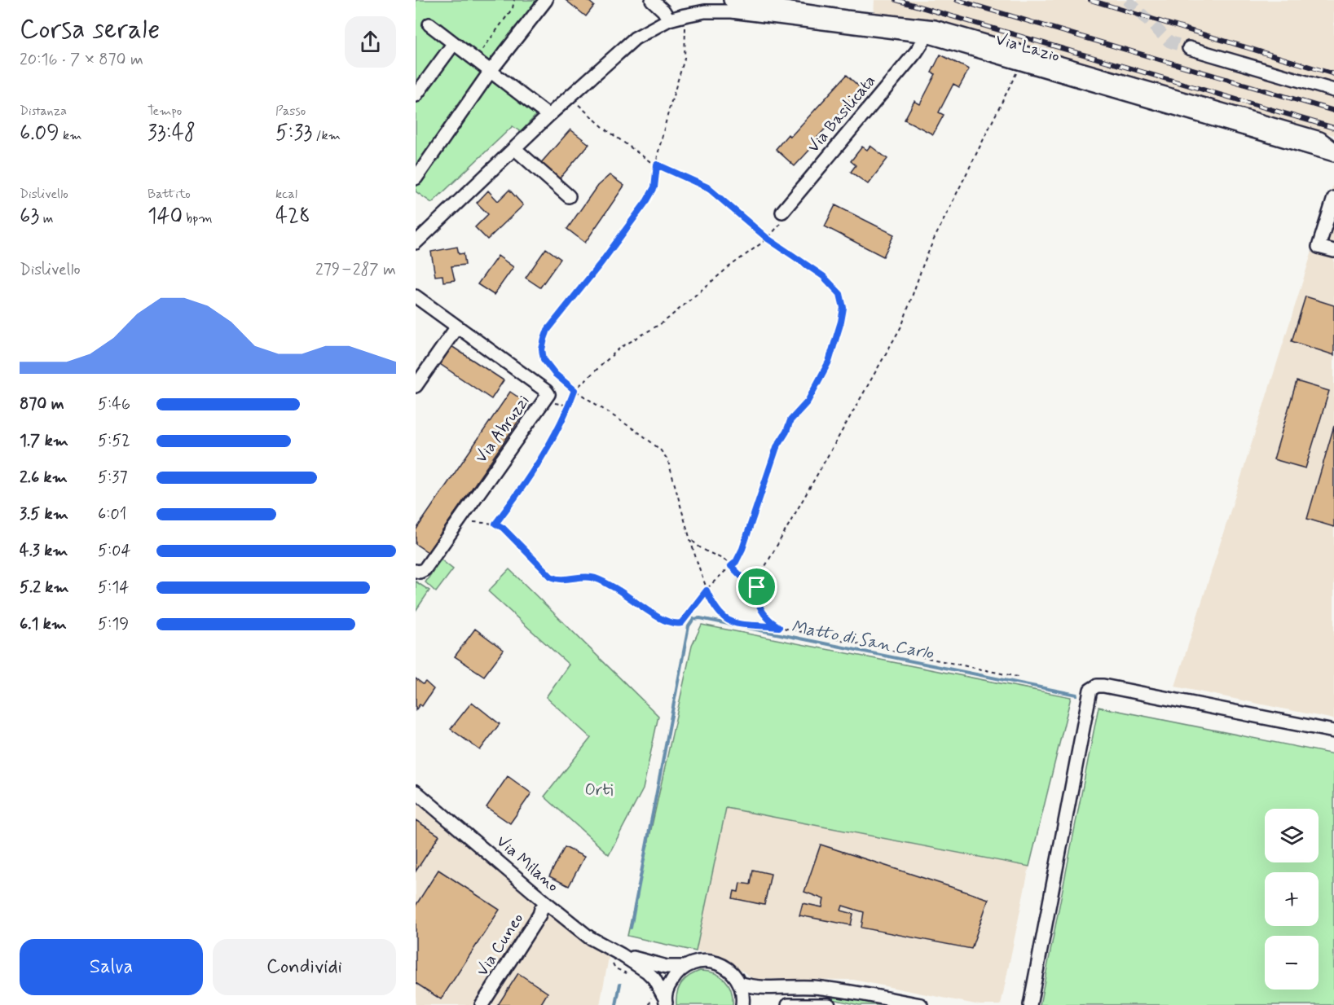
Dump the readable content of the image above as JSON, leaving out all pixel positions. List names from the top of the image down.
{
  "streets": {
    "street": [
      "Via Lazio",
      "Via Basilicata",
      "Via Abruzzi",
      "Via Milano",
      "Via Cuneo"
    ]
  },
  "crossings": [
    ["Via Lazio", "Via Basilicata"],
    ["Via Milano", "Via Cuneo"]
  ],
  "water": ["Matto di San Carlo"],
  "parks": ["Orti"],
  "page": {
    "heading": ["Corsa serale", "20:16 · 7 × 870 m"],
    "stats": [
      ["Distanza", "6.09 km"],
      ["Tempo", "33:48"],
      ["Passo", "5:33 /km"],
      ["Dislivello", "63 m"],
      ["Battito", "140 bpm"],
      ["kcal", "428"]
    ],
    "chart": ["Dislivello", "279–287 m"],
    "list": [
      {
        "name": "870 m",
        "note": "5:46"
      },
      {
        "name": "1.7 km",
        "note": "5:52"
      },
      {
        "name": "2.6 km",
        "note": "5:37"
      },
      {
        "name": "3.5 km",
        "note": "6:01"
      },
      {
        "name": "4.3 km",
        "note": "5:04"
      },
      {
        "name": "5.2 km",
        "note": "5:14"
      },
      {
        "name": "6.1 km",
        "note": "5:19"
      }
    ],
    "map_buttons": ["+", "−"],
    "buttons": ["Salva", "Condividi"]
  }
}
